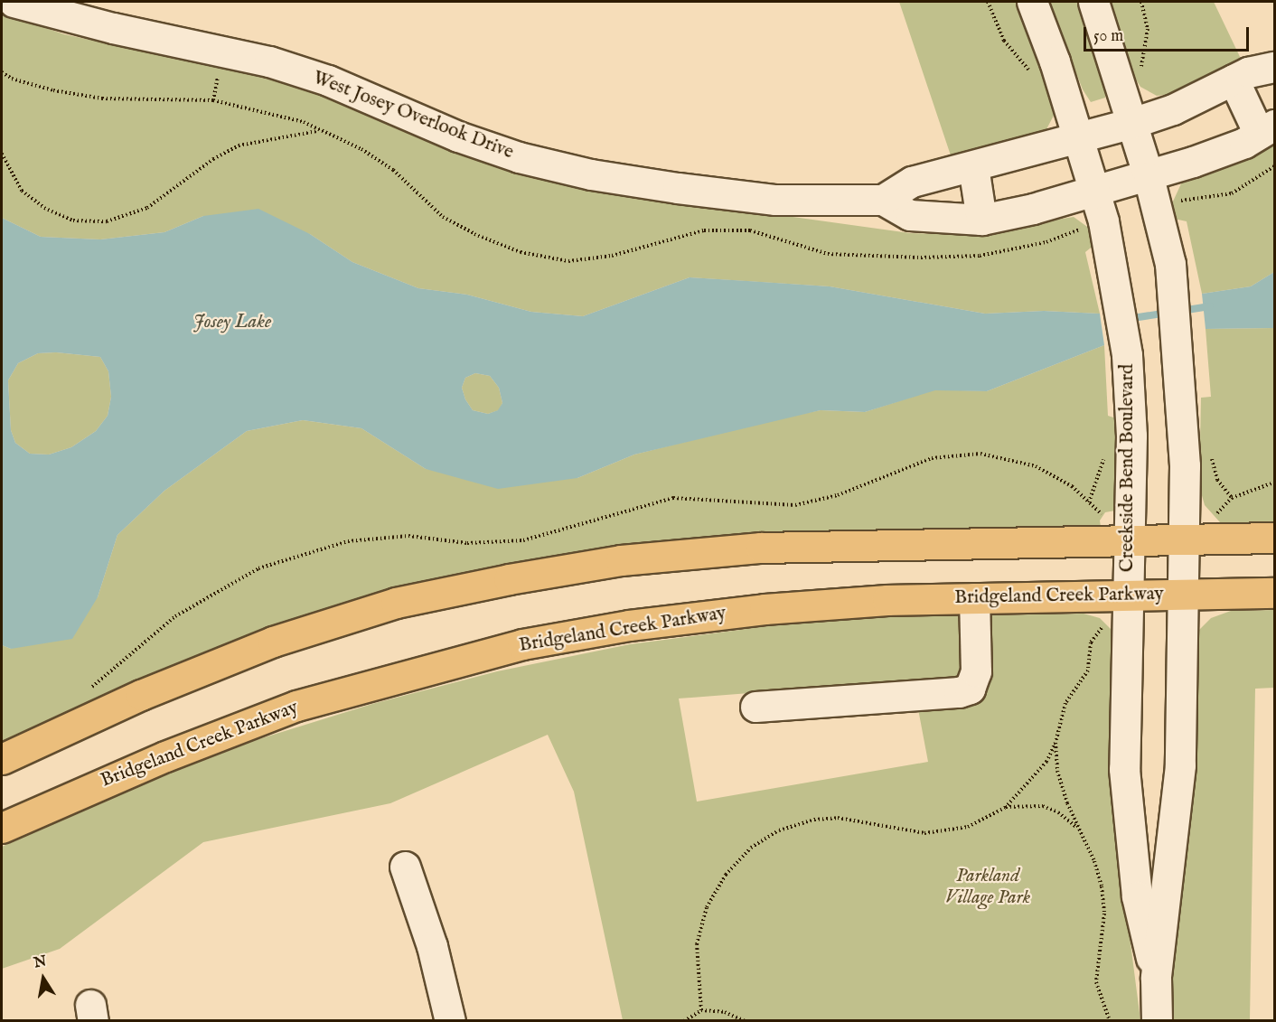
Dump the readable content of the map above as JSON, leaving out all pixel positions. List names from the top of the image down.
{
  "streets": {
    "main road": ["Bridgeland Creek Parkway"],
    "street": ["West Josey Overlook Drive", "Creekside Bend Boulevard"]
  },
  "crossings": [
    ["West Josey Overlook Drive", "Creekside Bend Boulevard"],
    ["Creekside Bend Boulevard", "Bridgeland Creek Parkway"]
  ],
  "water": ["Josey Lake"],
  "parks": ["Parkland Village Park"],
  "scale_bar": "50 m",
  "north": "top"
}
